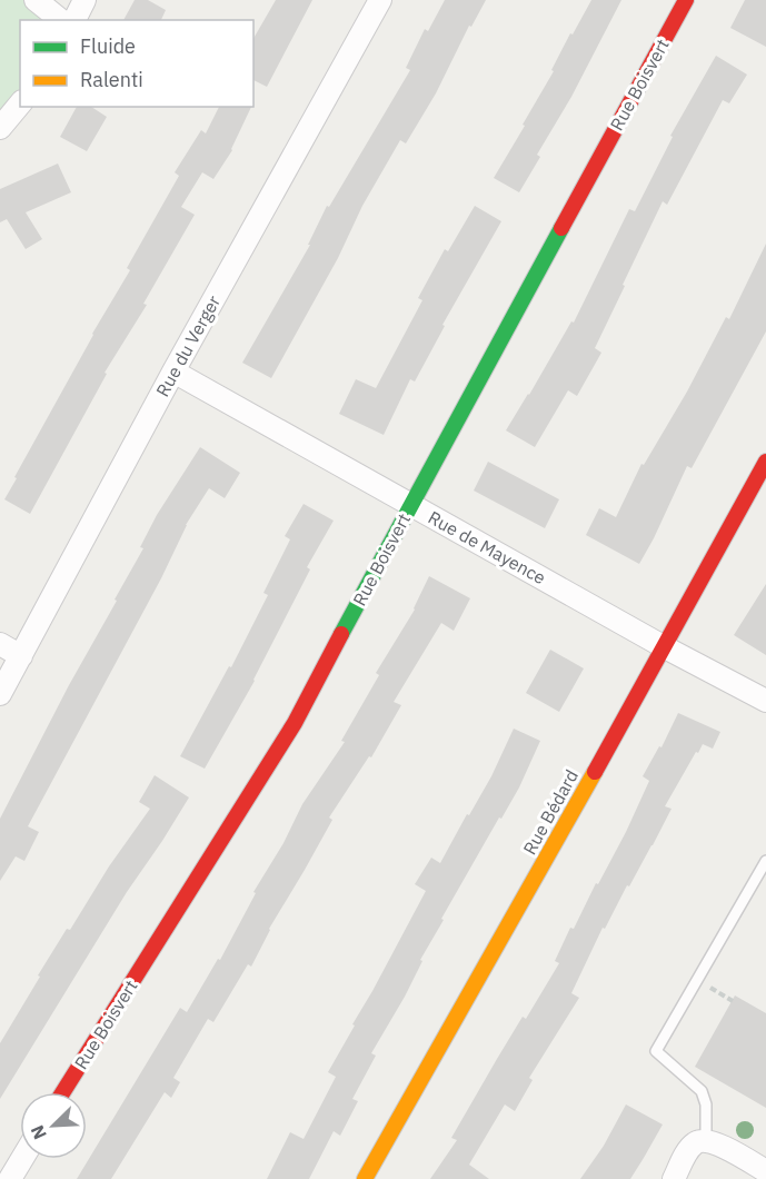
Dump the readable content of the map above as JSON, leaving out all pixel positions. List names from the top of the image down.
{
  "streets": {
    "street": [
      "Rue Boisvert",
      "Rue du Verger",
      "Rue de Mayence",
      "Rue Bédard"
    ]
  },
  "crossings": [
    ["Rue Boisvert", "Rue de Mayence"],
    ["Rue du Verger", "Rue de Mayence"],
    ["Rue de Mayence", "Rue Bédard"]
  ],
  "legend": ["Fluide", "Ralenti"],
  "north": "bottom left"
}
